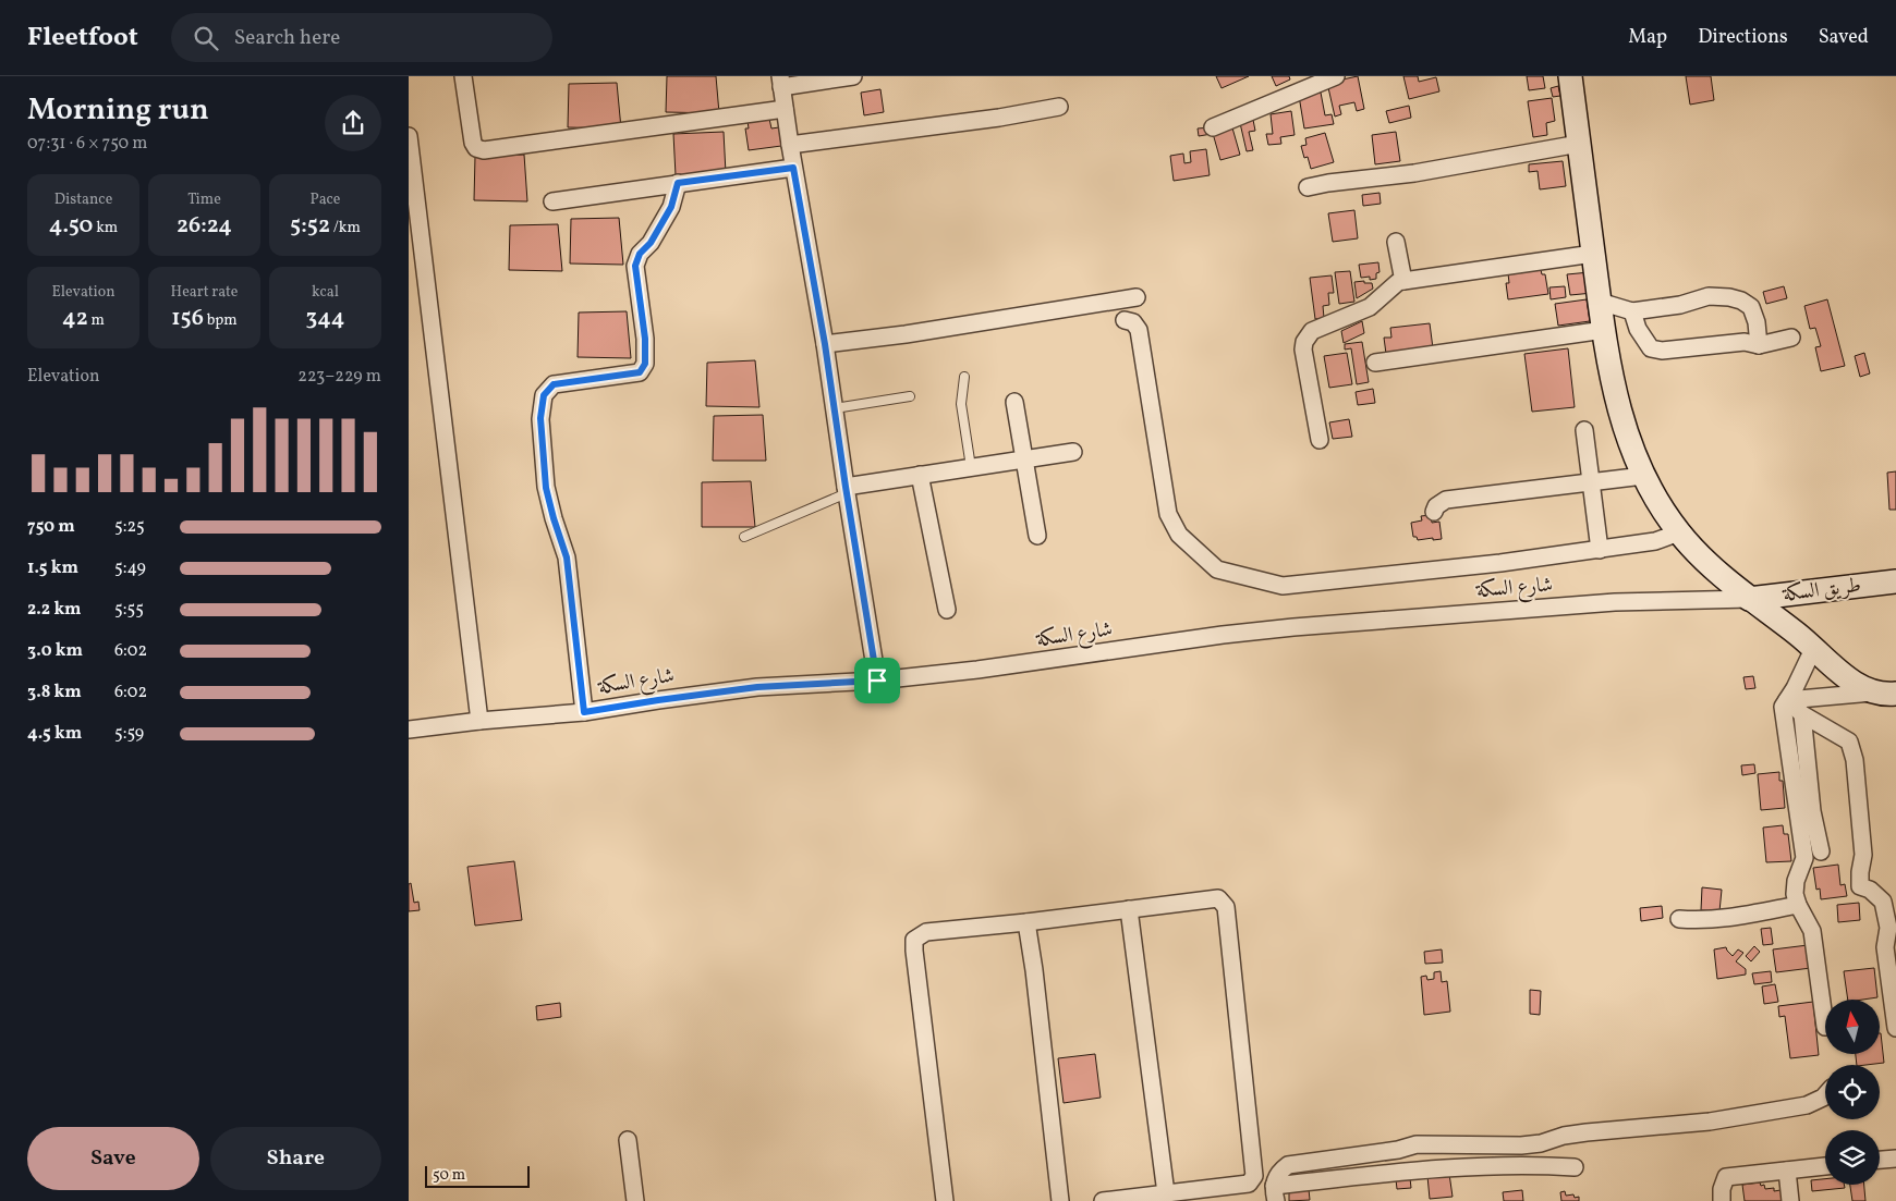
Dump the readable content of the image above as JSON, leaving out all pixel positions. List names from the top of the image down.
{
  "streets": {
    "main road": ["طريق السكة"],
    "street": ["شارع السكة"]
  },
  "crossings": [
    ["شارع السكة", "طريق السكة"]
  ],
  "scale_bar": "50 m",
  "north": "top",
  "page": {
    "header": "Fleetfoot",
    "search": "Search here",
    "nav": ["Map", "Directions", "Saved"],
    "heading": ["Morning run", "07:31 · 6 × 750 m"],
    "stats": [
      ["Distance", "4.50 km"],
      ["Time", "26:24"],
      ["Pace", "5:52 /km"],
      ["Elevation", "42 m"],
      ["Heart rate", "156 bpm"],
      ["kcal", "344"]
    ],
    "chart": ["Elevation", "223–229 m"],
    "list": [
      {
        "name": "750 m",
        "note": "5:25"
      },
      {
        "name": "1.5 km",
        "note": "5:49"
      },
      {
        "name": "2.2 km",
        "note": "5:55"
      },
      {
        "name": "3.0 km",
        "note": "6:02"
      },
      {
        "name": "3.8 km",
        "note": "6:02"
      },
      {
        "name": "4.5 km",
        "note": "5:59"
      }
    ],
    "buttons": ["Save", "Share"],
    "scale": "50 m"
  }
}
